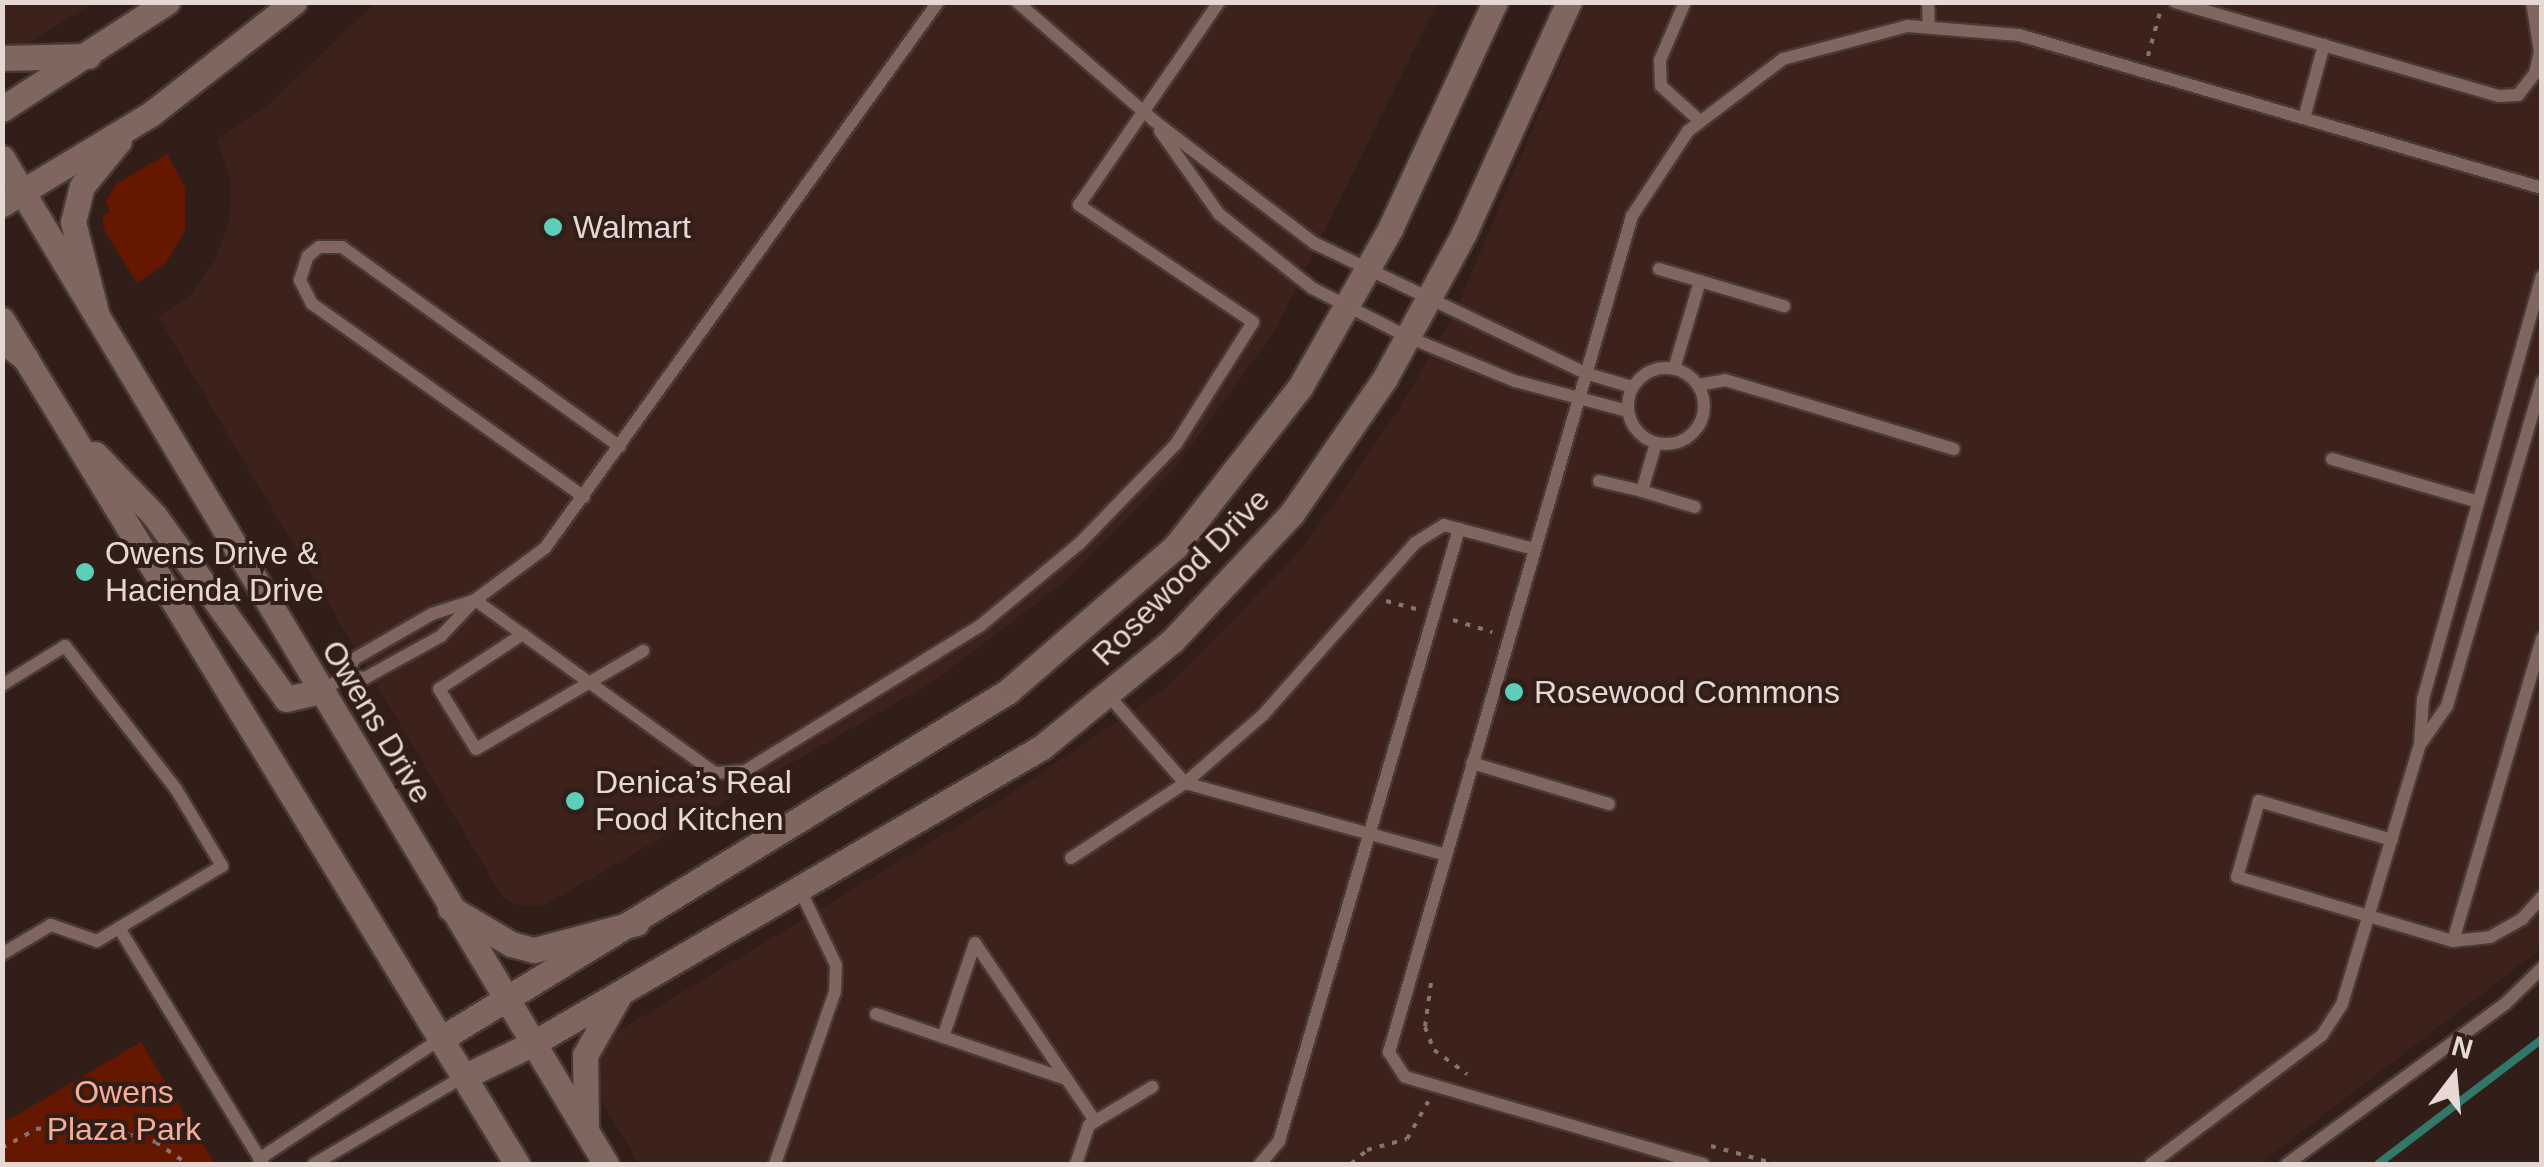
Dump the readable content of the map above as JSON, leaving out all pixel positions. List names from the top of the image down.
{
  "streets": {
    "street": ["Rosewood Drive", "Owens Drive"]
  },
  "crossings": [
    ["Rosewood Drive", "Owens Drive"]
  ],
  "parks": ["Owens Plaza Park"],
  "places": [
    "Walmart",
    "Owens Drive & Hacienda Drive",
    "Rosewood Commons",
    "Denica’s Real Food Kitchen"
  ],
  "north": "top"
}
